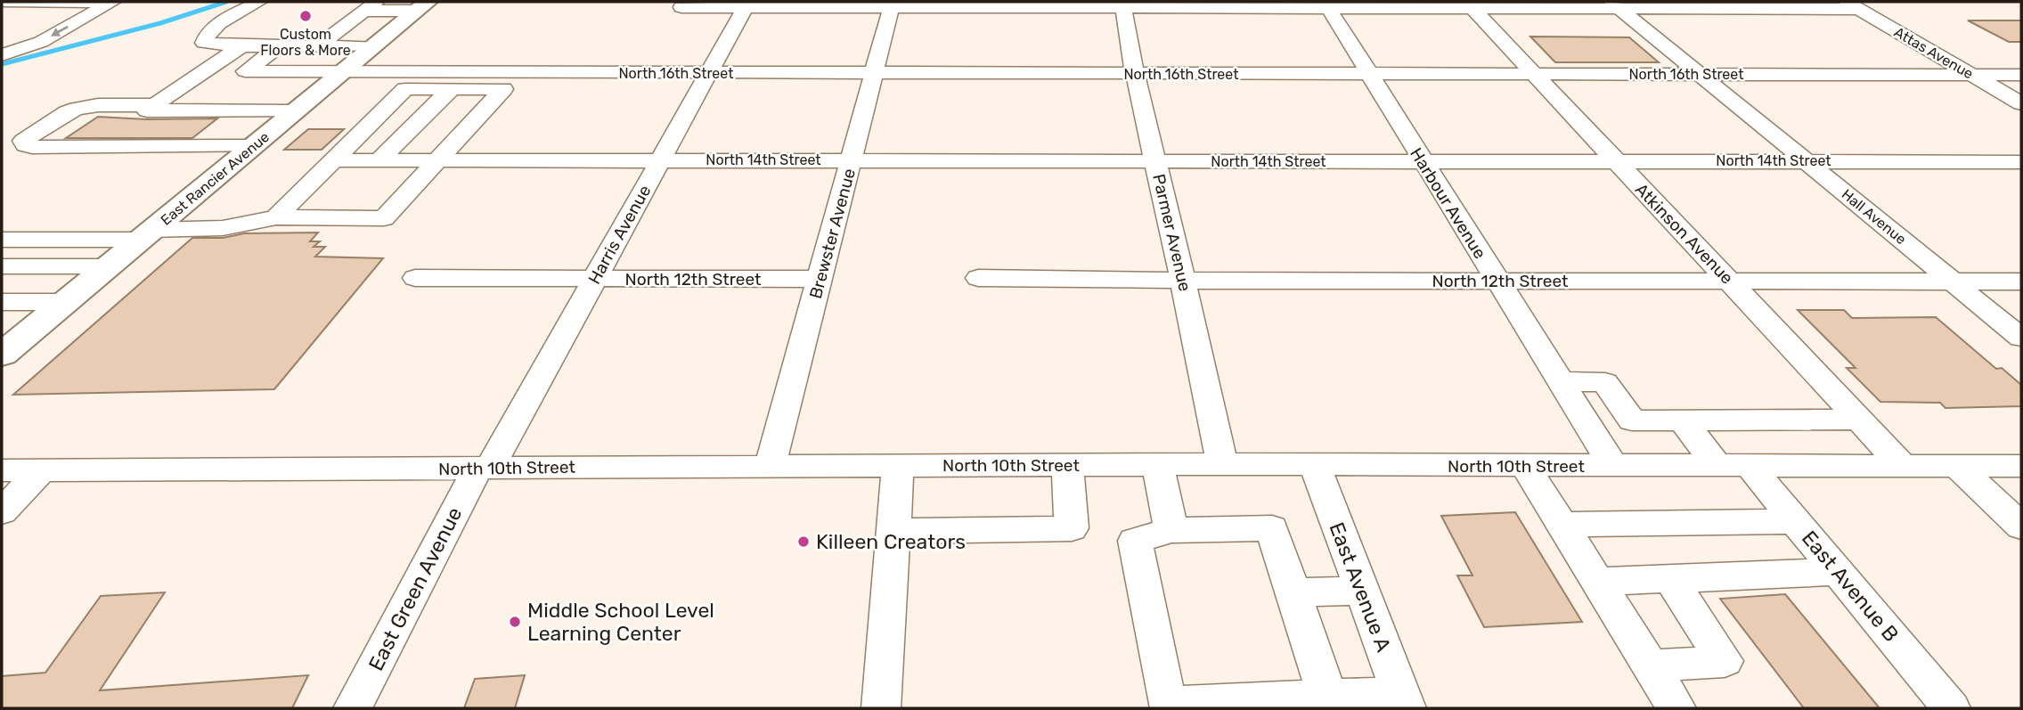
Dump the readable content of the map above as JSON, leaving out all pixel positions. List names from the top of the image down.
{
  "streets": {
    "main road": ["East Rancier Avenue"],
    "street": [
      "Attas Avenue",
      "North 16th Street",
      "North 14th Street",
      "Harbour Avenue",
      "Hall Avenue",
      "Parmer Avenue",
      "Brewster Avenue",
      "Atkinson Avenue",
      "Harris Avenue",
      "North 12th Street",
      "North 10th Street",
      "East Avenue B",
      "East Avenue A",
      "East Green Avenue"
    ]
  },
  "crossings": [
    ["Attas Avenue", "North 16th Street"],
    ["North 16th Street", "East Rancier Avenue"],
    ["North 16th Street", "Harbour Avenue"],
    ["North 16th Street", "Hall Avenue"],
    ["North 16th Street", "Parmer Avenue"],
    ["North 16th Street", "Brewster Avenue"],
    ["North 16th Street", "Atkinson Avenue"],
    ["North 16th Street", "Harris Avenue"],
    ["North 14th Street", "Harbour Avenue"],
    ["North 14th Street", "Hall Avenue"],
    ["North 14th Street", "Parmer Avenue"],
    ["North 14th Street", "Brewster Avenue"],
    ["North 14th Street", "Atkinson Avenue"],
    ["North 14th Street", "Harris Avenue"],
    ["Harbour Avenue", "North 12th Street"],
    ["Harbour Avenue", "North 10th Street"],
    ["Hall Avenue", "North 12th Street"],
    ["Parmer Avenue", "North 12th Street"],
    ["Parmer Avenue", "North 10th Street"],
    ["Brewster Avenue", "North 12th Street"],
    ["Brewster Avenue", "North 10th Street"],
    ["Atkinson Avenue", "North 12th Street"],
    ["Atkinson Avenue", "North 10th Street"],
    ["Harris Avenue", "North 12th Street"],
    ["Harris Avenue", "North 10th Street"],
    ["Harris Avenue", "East Green Avenue"],
    ["North 10th Street", "East Avenue B"],
    ["North 10th Street", "East Avenue A"],
    ["North 10th Street", "East Green Avenue"]
  ],
  "places": ["Custom Floors & More", "Killeen Creators", "Middle School Level Learning Center"]
}
